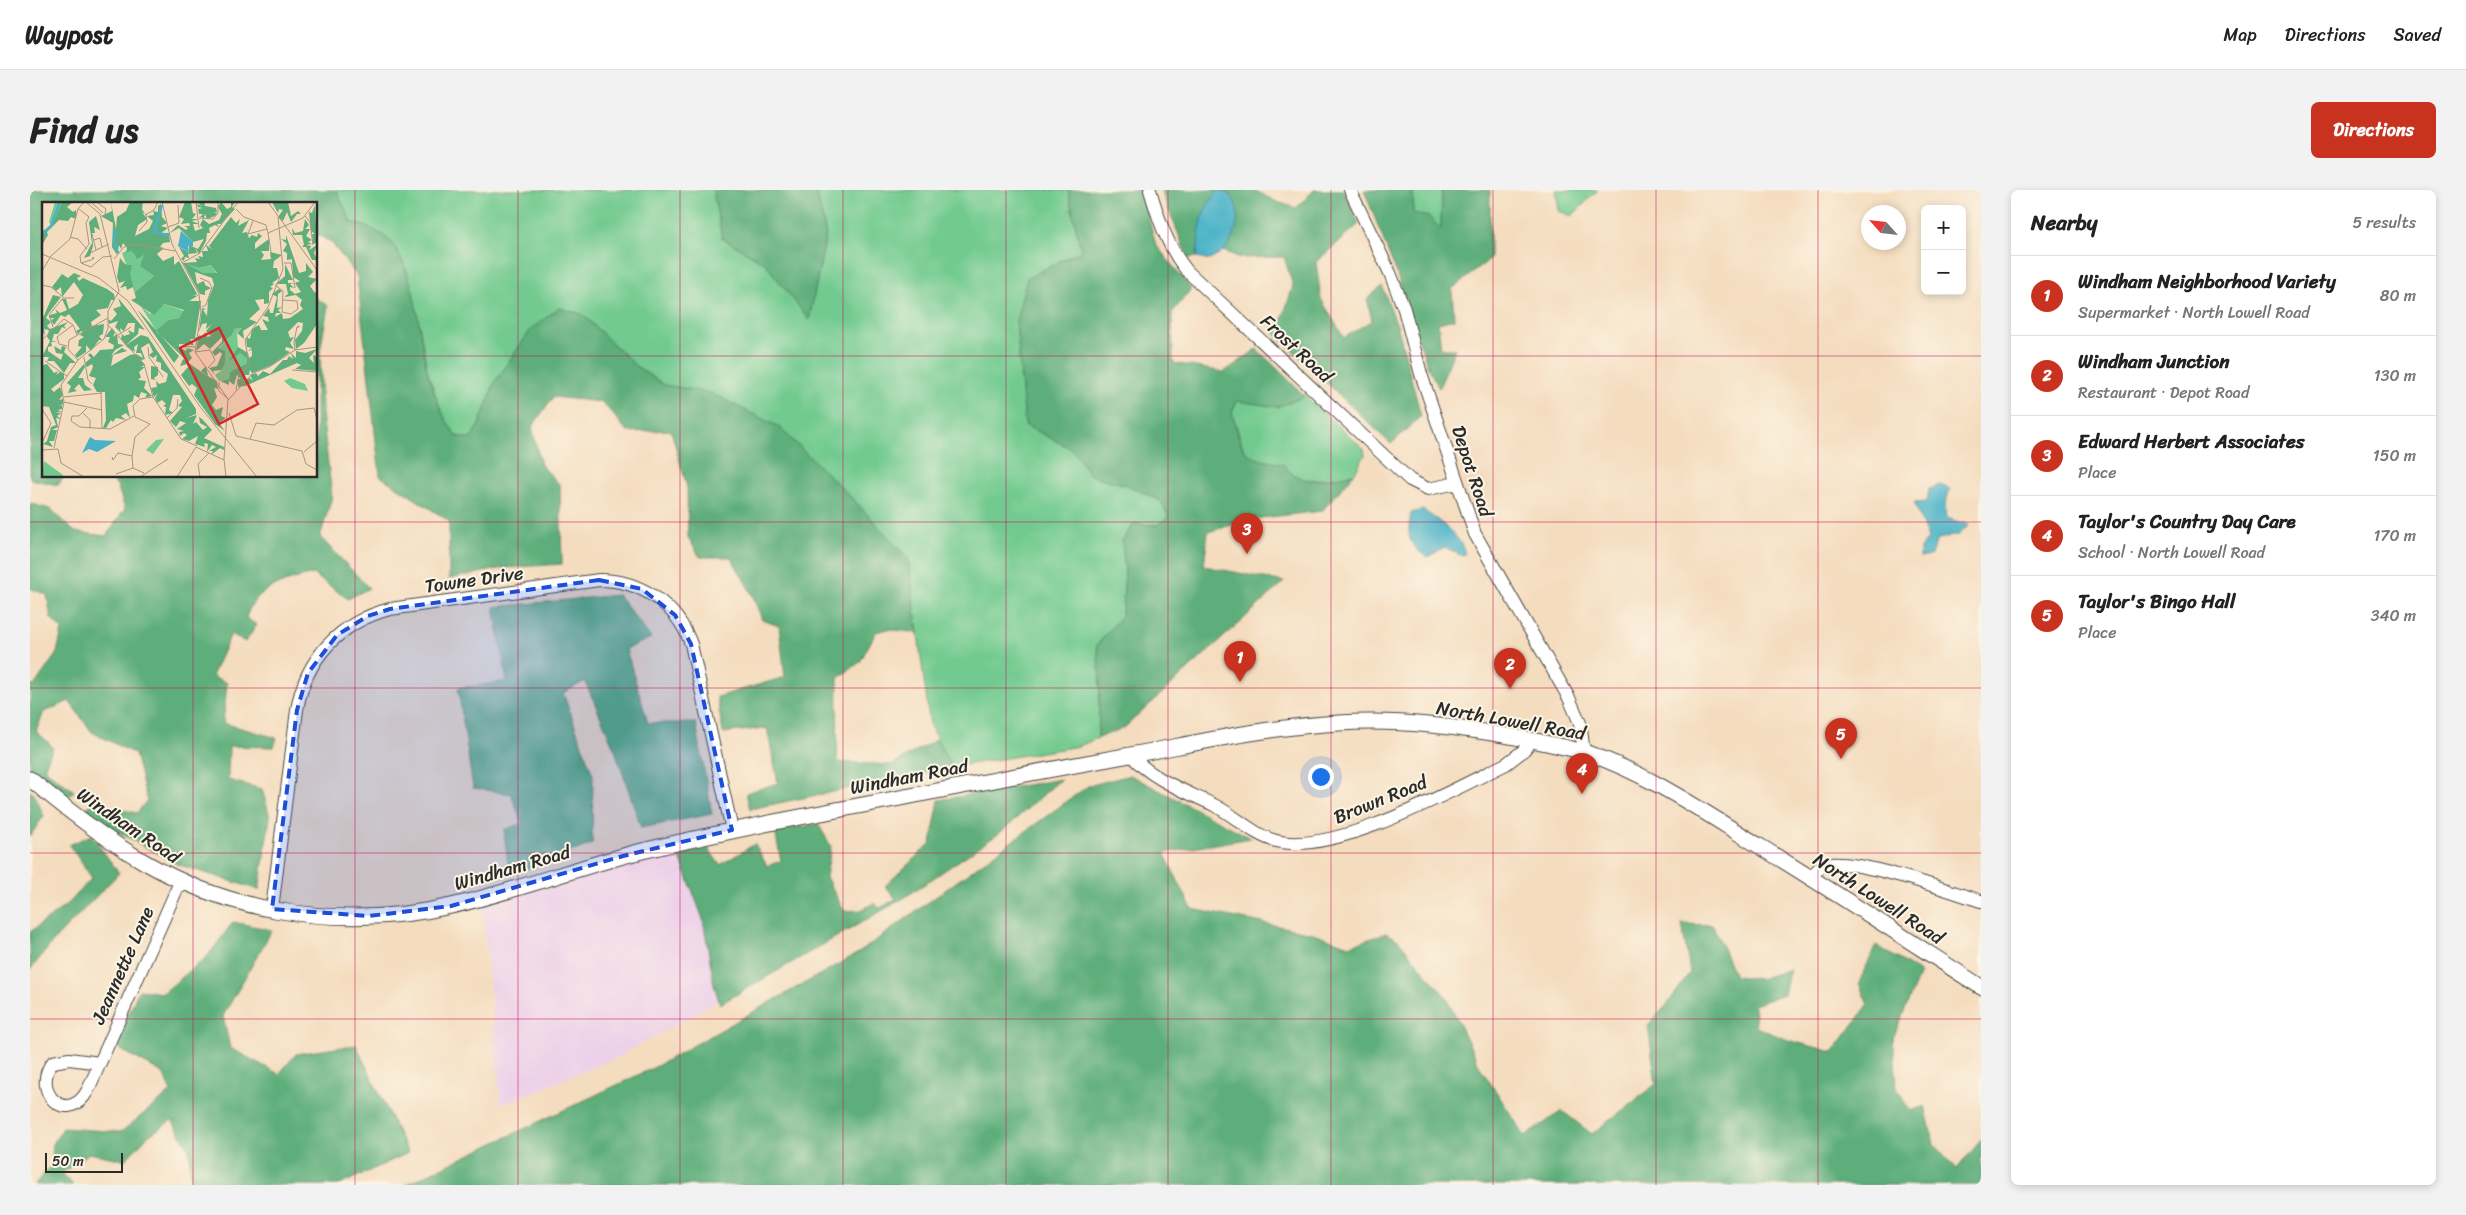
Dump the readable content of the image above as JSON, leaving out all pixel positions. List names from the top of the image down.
{
  "streets": {
    "street": [
      "Frost Road",
      "Depot Road",
      "Towne Drive",
      "North Lowell Road",
      "Windham Road",
      "Brown Road",
      "Jeannette Lane"
    ]
  },
  "crossings": [
    ["Frost Road", "Depot Road"],
    ["Depot Road", "North Lowell Road"],
    ["Towne Drive", "Windham Road"],
    ["North Lowell Road", "Windham Road"],
    ["North Lowell Road", "Brown Road"],
    ["Windham Road", "Jeannette Lane"]
  ],
  "scale_bar": "50 m",
  "north": "top left",
  "page": {
    "header": "Waypost",
    "nav": ["Map", "Directions", "Saved"],
    "title": "Find us",
    "buttons": "Directions",
    "heading": ["Nearby", "5 results"],
    "map_buttons": ["+", "−"],
    "list": [
      {
        "mark": "1",
        "name": "Windham Neighborhood Variety",
        "note": "Supermarket · North Lowell Road",
        "value": "80 m"
      },
      {
        "mark": "2",
        "name": "Windham Junction",
        "note": "Restaurant · Depot Road",
        "value": "130 m"
      },
      {
        "mark": "3",
        "name": "Edward Herbert Associates",
        "note": "Place",
        "value": "150 m"
      },
      {
        "mark": "4",
        "name": "Taylor's Country Day Care",
        "note": "School · North Lowell Road",
        "value": "170 m"
      },
      {
        "mark": "5",
        "name": "Taylor's Bingo Hall",
        "note": "Place",
        "value": "340 m"
      }
    ],
    "pins": [
      "3",
      "1",
      "2",
      "5",
      "4"
    ],
    "scale": "50 m"
  }
}
